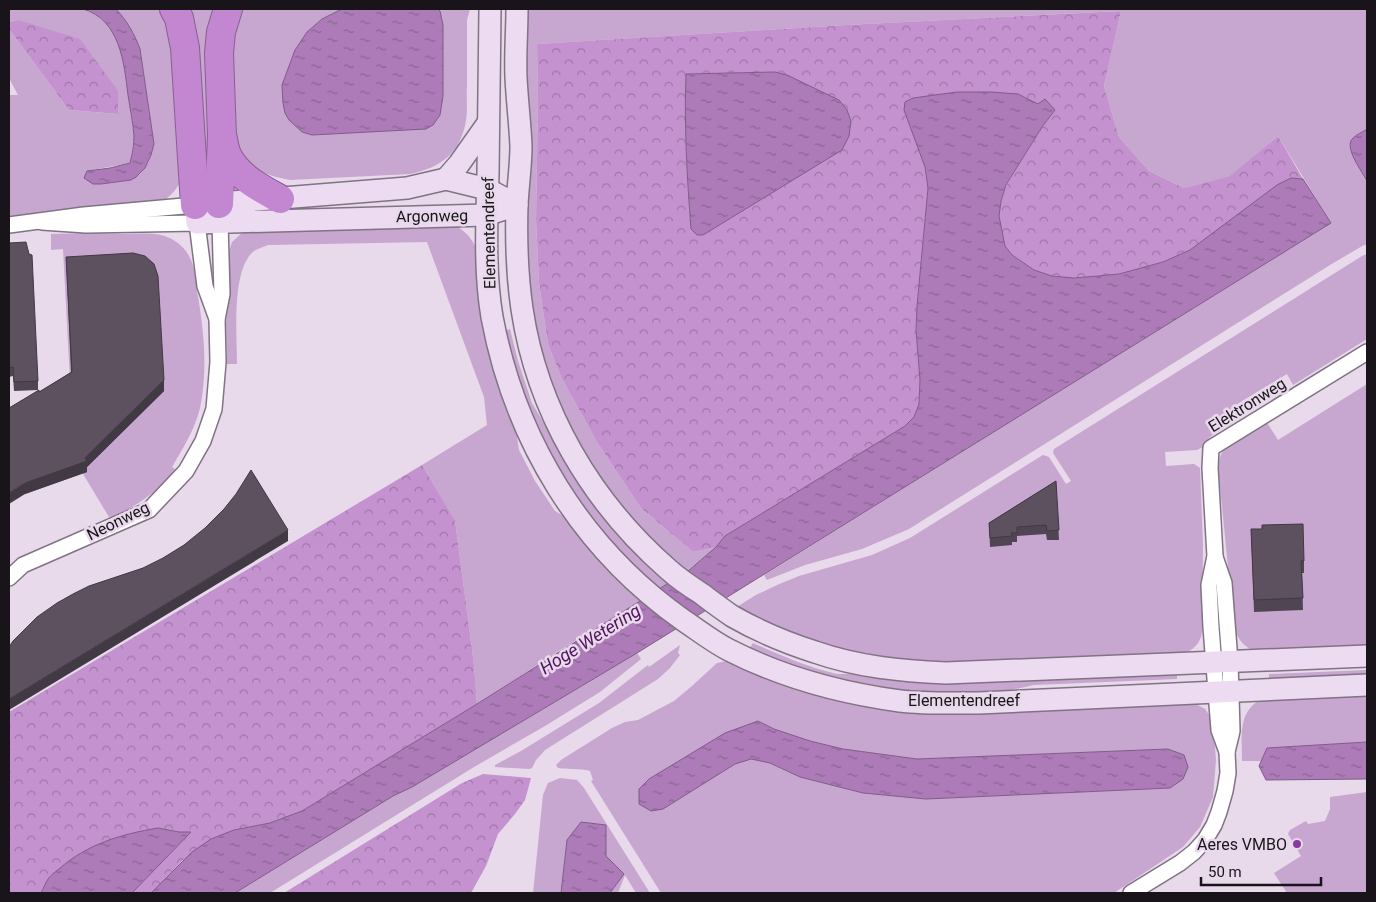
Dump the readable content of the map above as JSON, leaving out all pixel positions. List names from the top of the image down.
{
  "streets": {
    "main road": ["Argonweg", "Elementendreef"],
    "street": ["Elektronweg", "Neonweg"]
  },
  "crossings": [
    ["Argonweg", "Elementendreef"],
    ["Argonweg", "Neonweg"],
    ["Elementendreef", "Elektronweg"]
  ],
  "water": ["Hoge Wetering"],
  "places": ["Aeres VMBO"],
  "scale_bar": "50 m"
}
